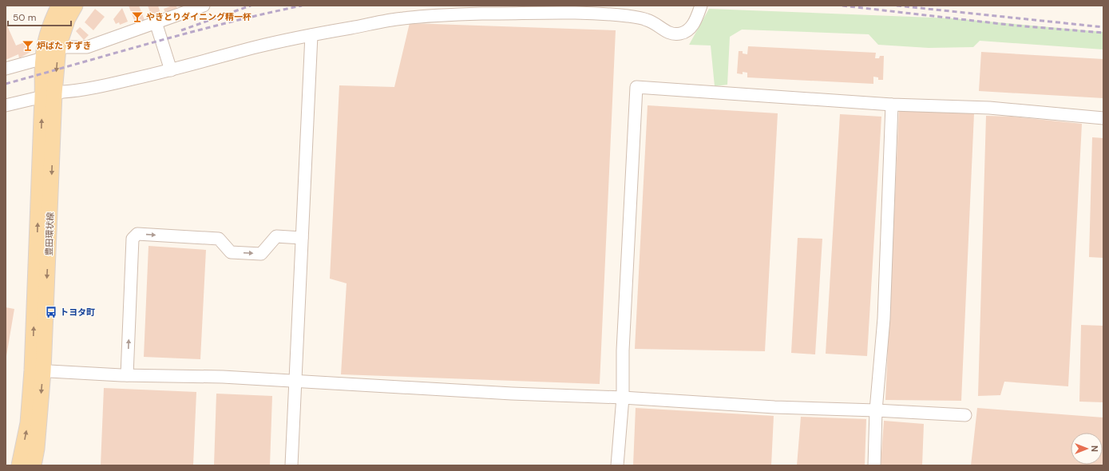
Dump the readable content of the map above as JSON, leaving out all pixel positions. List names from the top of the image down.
{
  "streets": {
    "main road": ["豊田環状線"]
  },
  "places": {
    "bar": ["やきとりダイニング精一杯", "炉ばた すずき"],
    "bus stop": ["トヨタ町"]
  },
  "scale_bar": "50 m",
  "north": "right"
}
